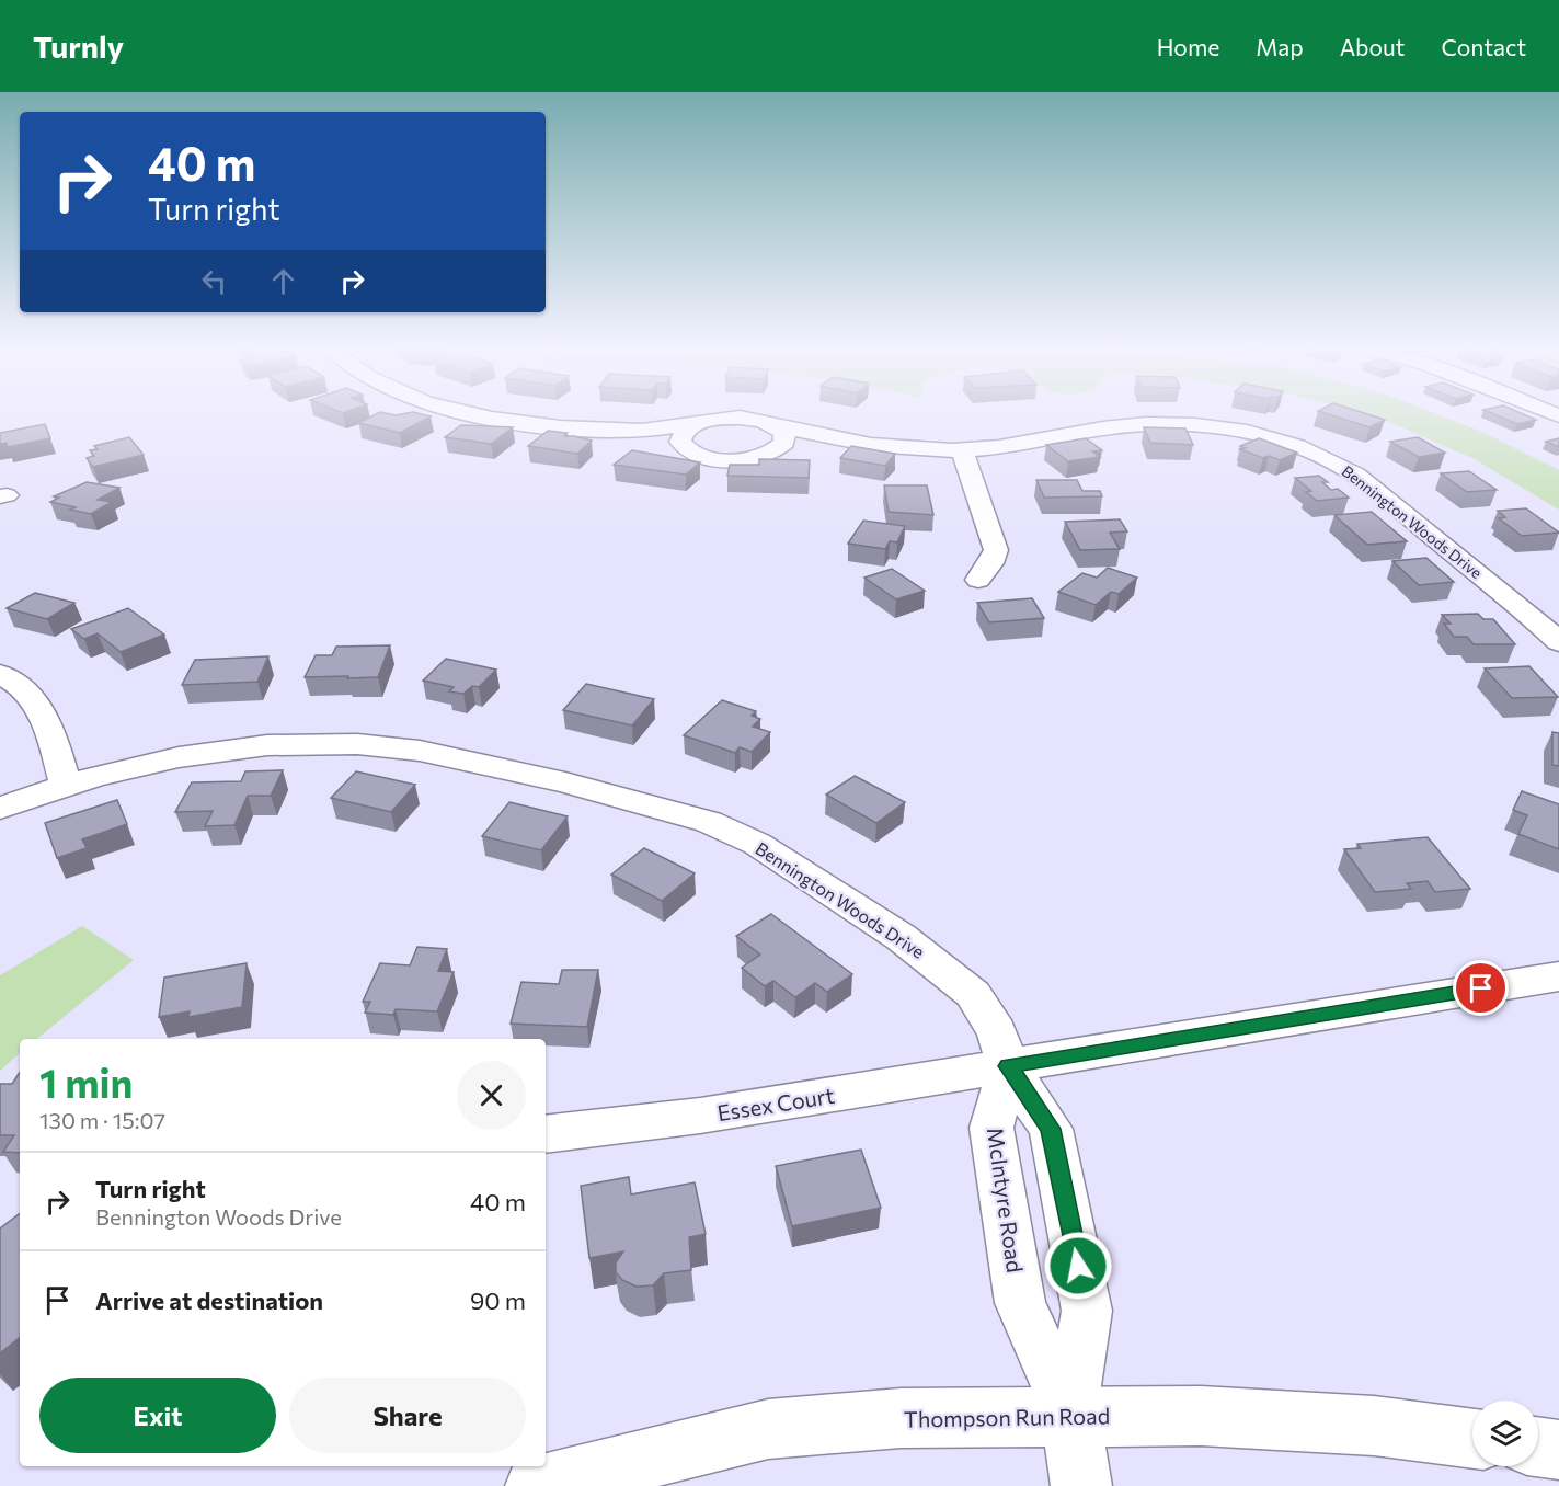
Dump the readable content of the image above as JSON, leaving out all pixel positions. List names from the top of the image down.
{
  "streets": {
    "street": [
      "Bennington Woods Drive",
      "Essex Court",
      "McIntyre Road",
      "Thompson Run Road"
    ]
  },
  "crossings": [
    ["Bennington Woods Drive", "Essex Court"],
    ["Bennington Woods Drive", "McIntyre Road"],
    ["Essex Court", "McIntyre Road"],
    ["McIntyre Road", "Thompson Run Road"]
  ],
  "page": {
    "header": "Turnly",
    "nav": [
      "Home",
      "Map",
      "About",
      "Contact"
    ],
    "turn": ["40 m", "Turn right"],
    "heading": ["1 min", "130 m · 15:07"],
    "list": [
      {
        "name": "Turn right",
        "note": "Bennington Woods Drive",
        "value": "40 m"
      },
      {
        "name": "Arrive at destination",
        "value": "90 m"
      }
    ],
    "buttons": ["Exit", "Share"]
  }
}
